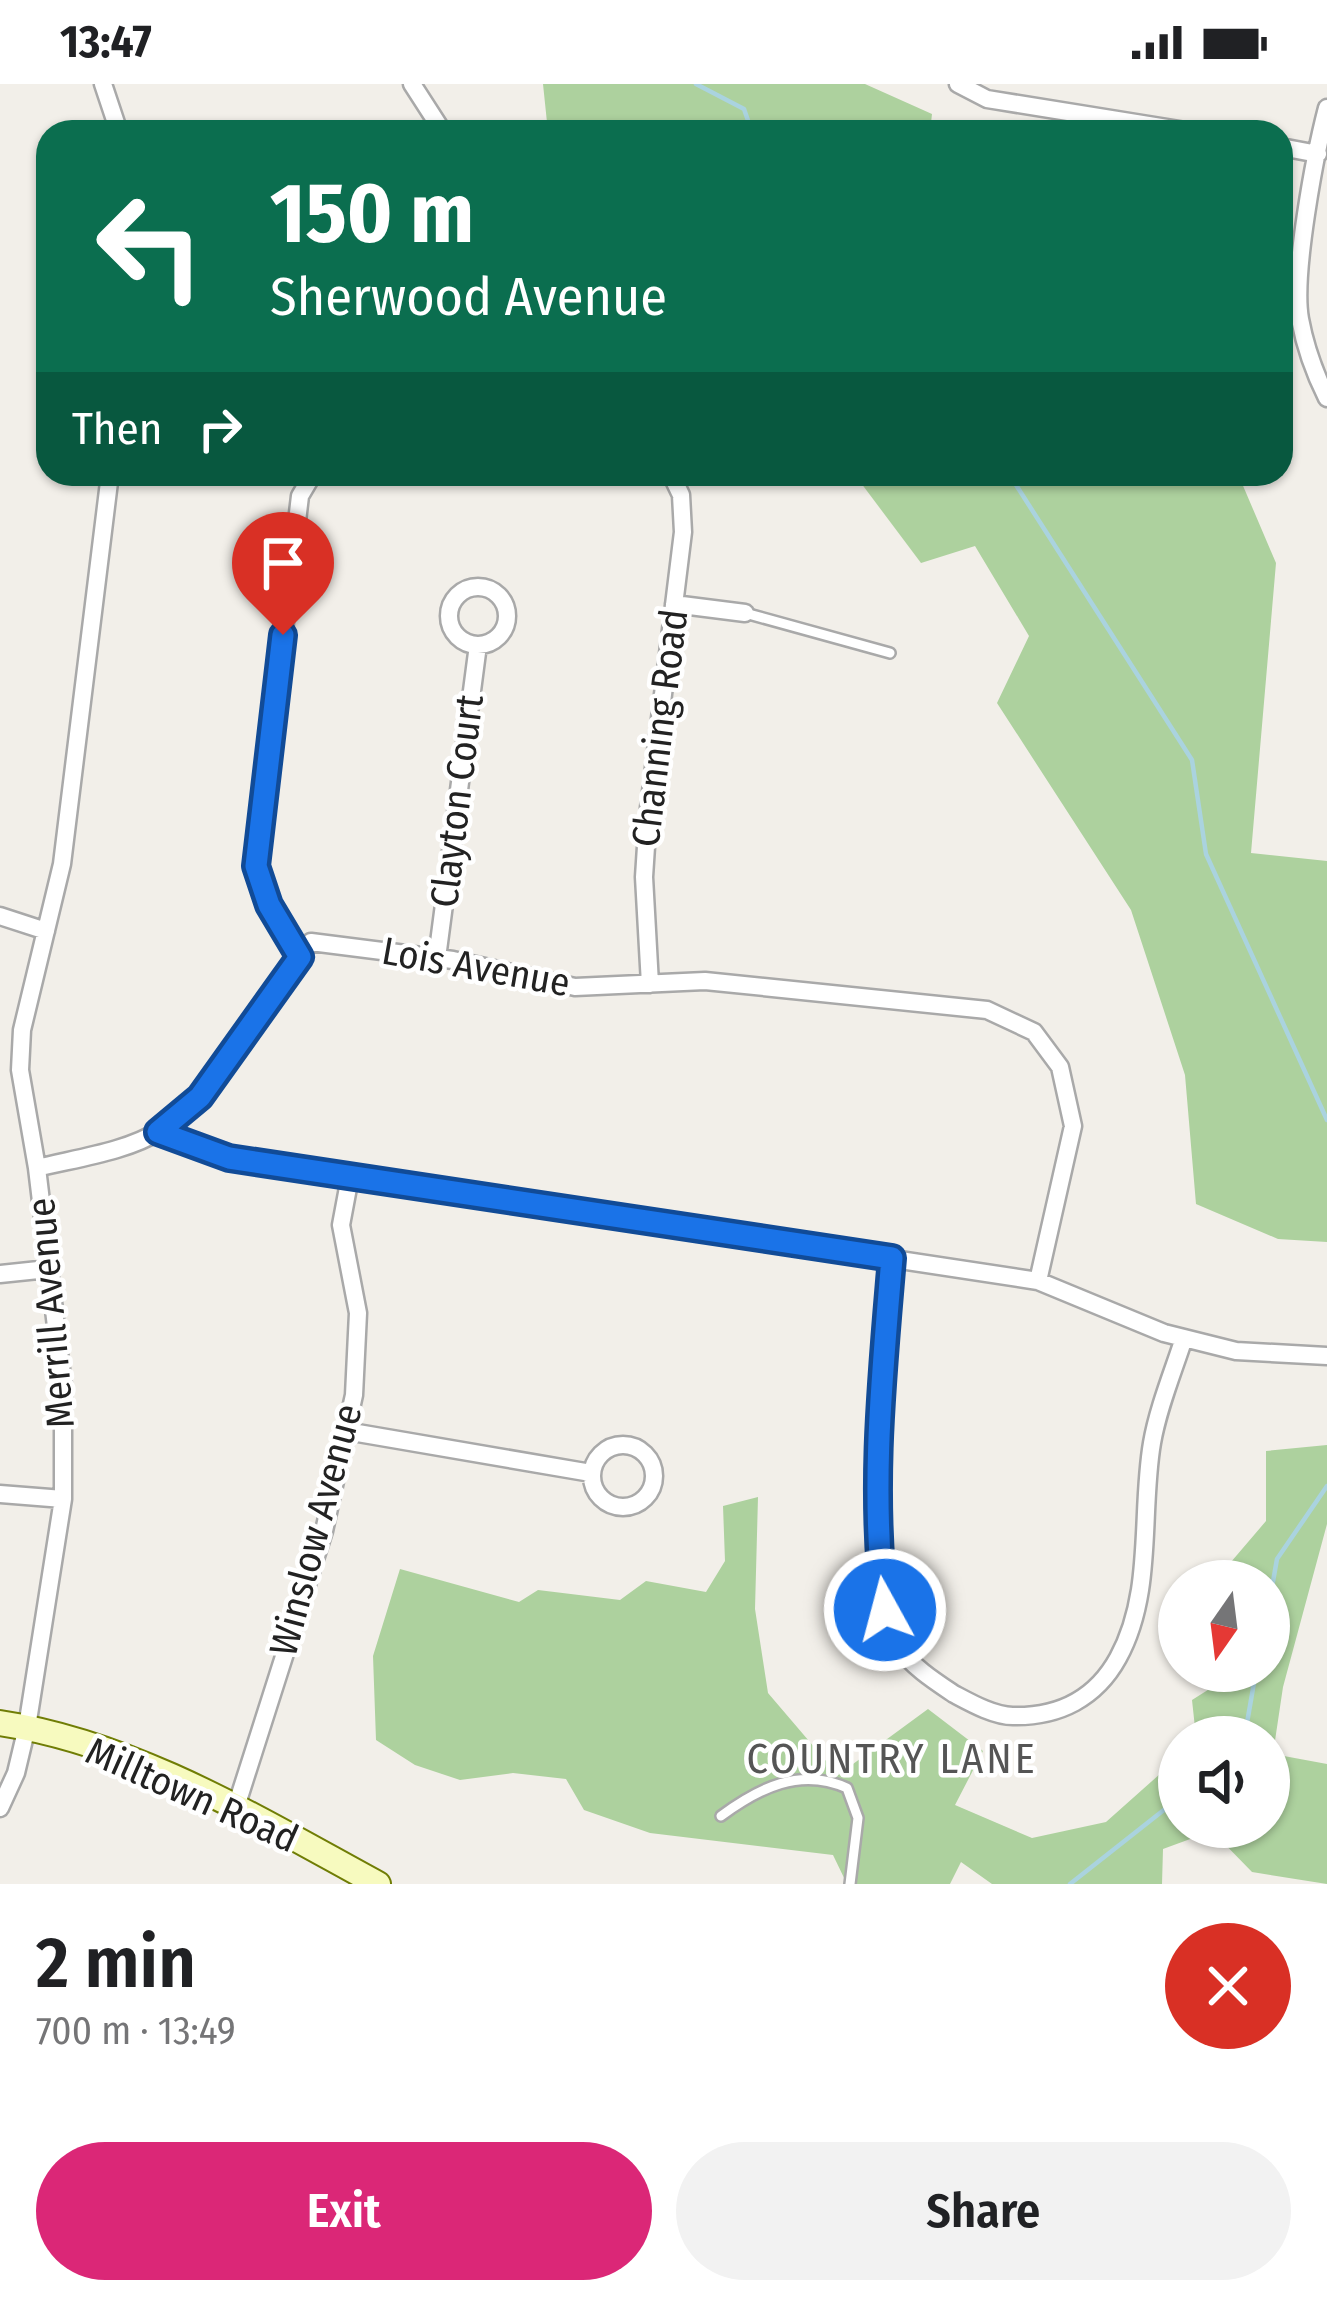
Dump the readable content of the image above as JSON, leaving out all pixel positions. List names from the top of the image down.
{
  "streets": {
    "street": [
      "Channing Road",
      "Clayton Court",
      "Lois Avenue",
      "Merrill Avenue",
      "Winslow Avenue",
      "Milltown Road"
    ]
  },
  "crossings": [
    ["Channing Road", "Lois Avenue"],
    ["Clayton Court", "Lois Avenue"],
    ["Merrill Avenue", "Milltown Road"],
    ["Winslow Avenue", "Milltown Road"]
  ],
  "districts": ["COUNTRY LANE"],
  "north": "bottom",
  "page": {
    "status": "13:47",
    "turn": ["150 m", "Sherwood Avenue"],
    "then": "Then",
    "heading": ["2 min", "700 m · 13:49"],
    "buttons": ["Exit", "Share"]
  }
}
